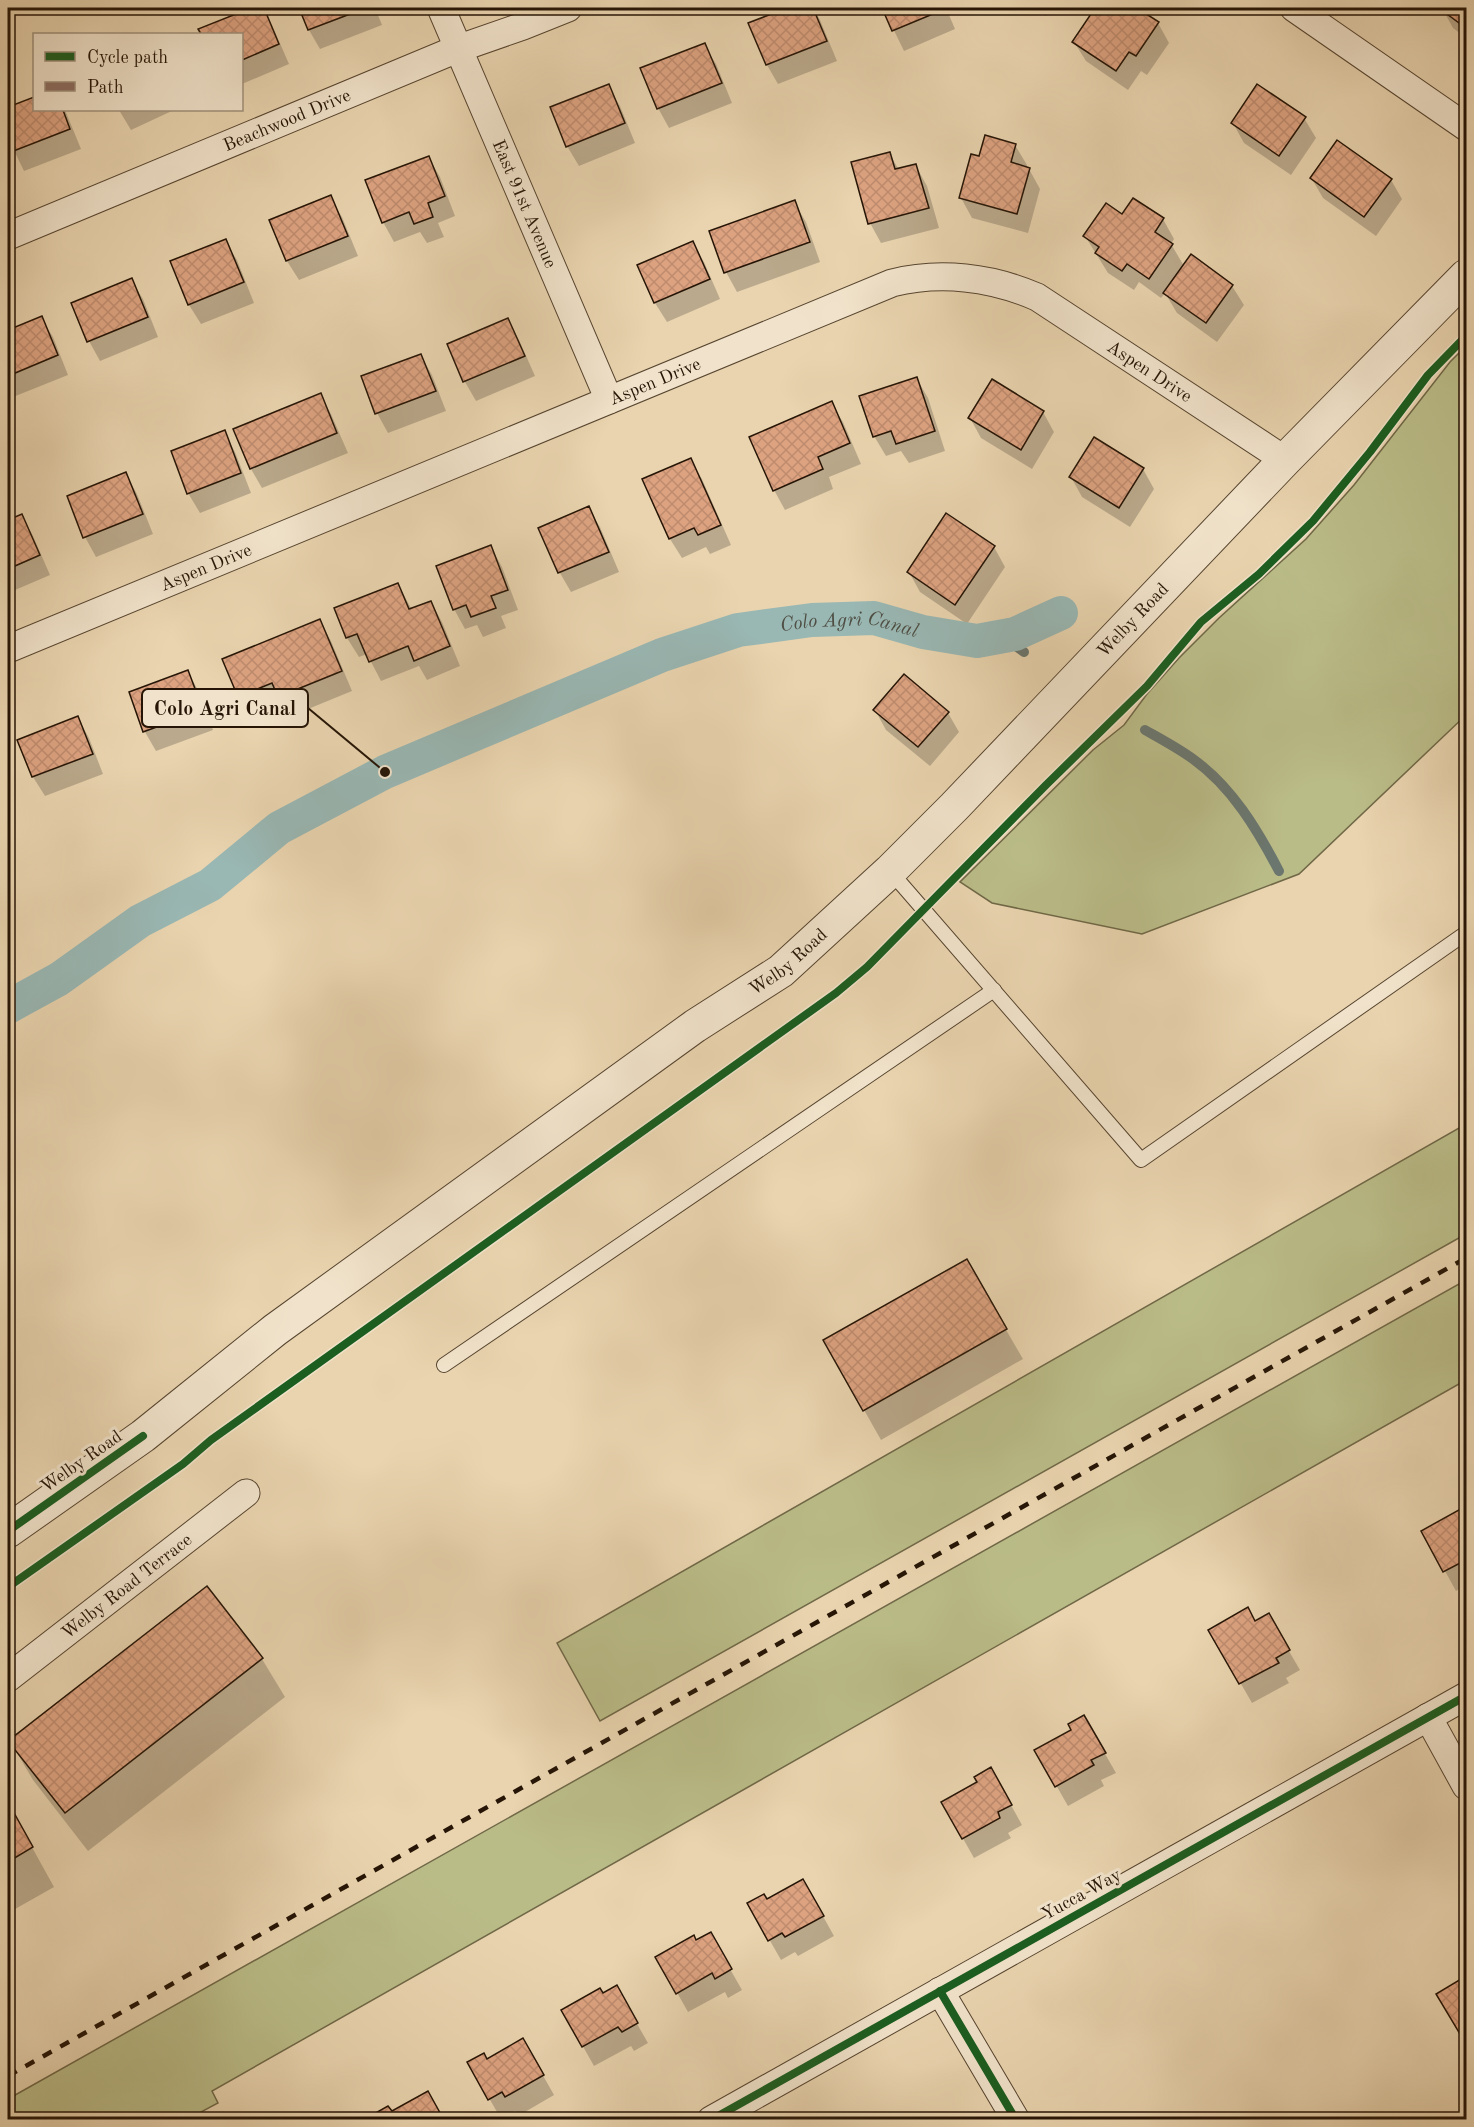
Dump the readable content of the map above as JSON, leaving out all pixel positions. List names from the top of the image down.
{
  "streets": {
    "street": [
      "Beachwood Drive",
      "East 91st Avenue",
      "Aspen Drive",
      "Welby Road",
      "Welby Road Terrace",
      "Yucca Way"
    ]
  },
  "crossings": [
    ["Beachwood Drive", "East 91st Avenue"],
    ["East 91st Avenue", "Aspen Drive"],
    ["Aspen Drive", "Welby Road"]
  ],
  "water": ["Colo Agri Canal"],
  "places": ["Colo Agri Canal"],
  "legend": ["Cycle path", "Path"]
}
